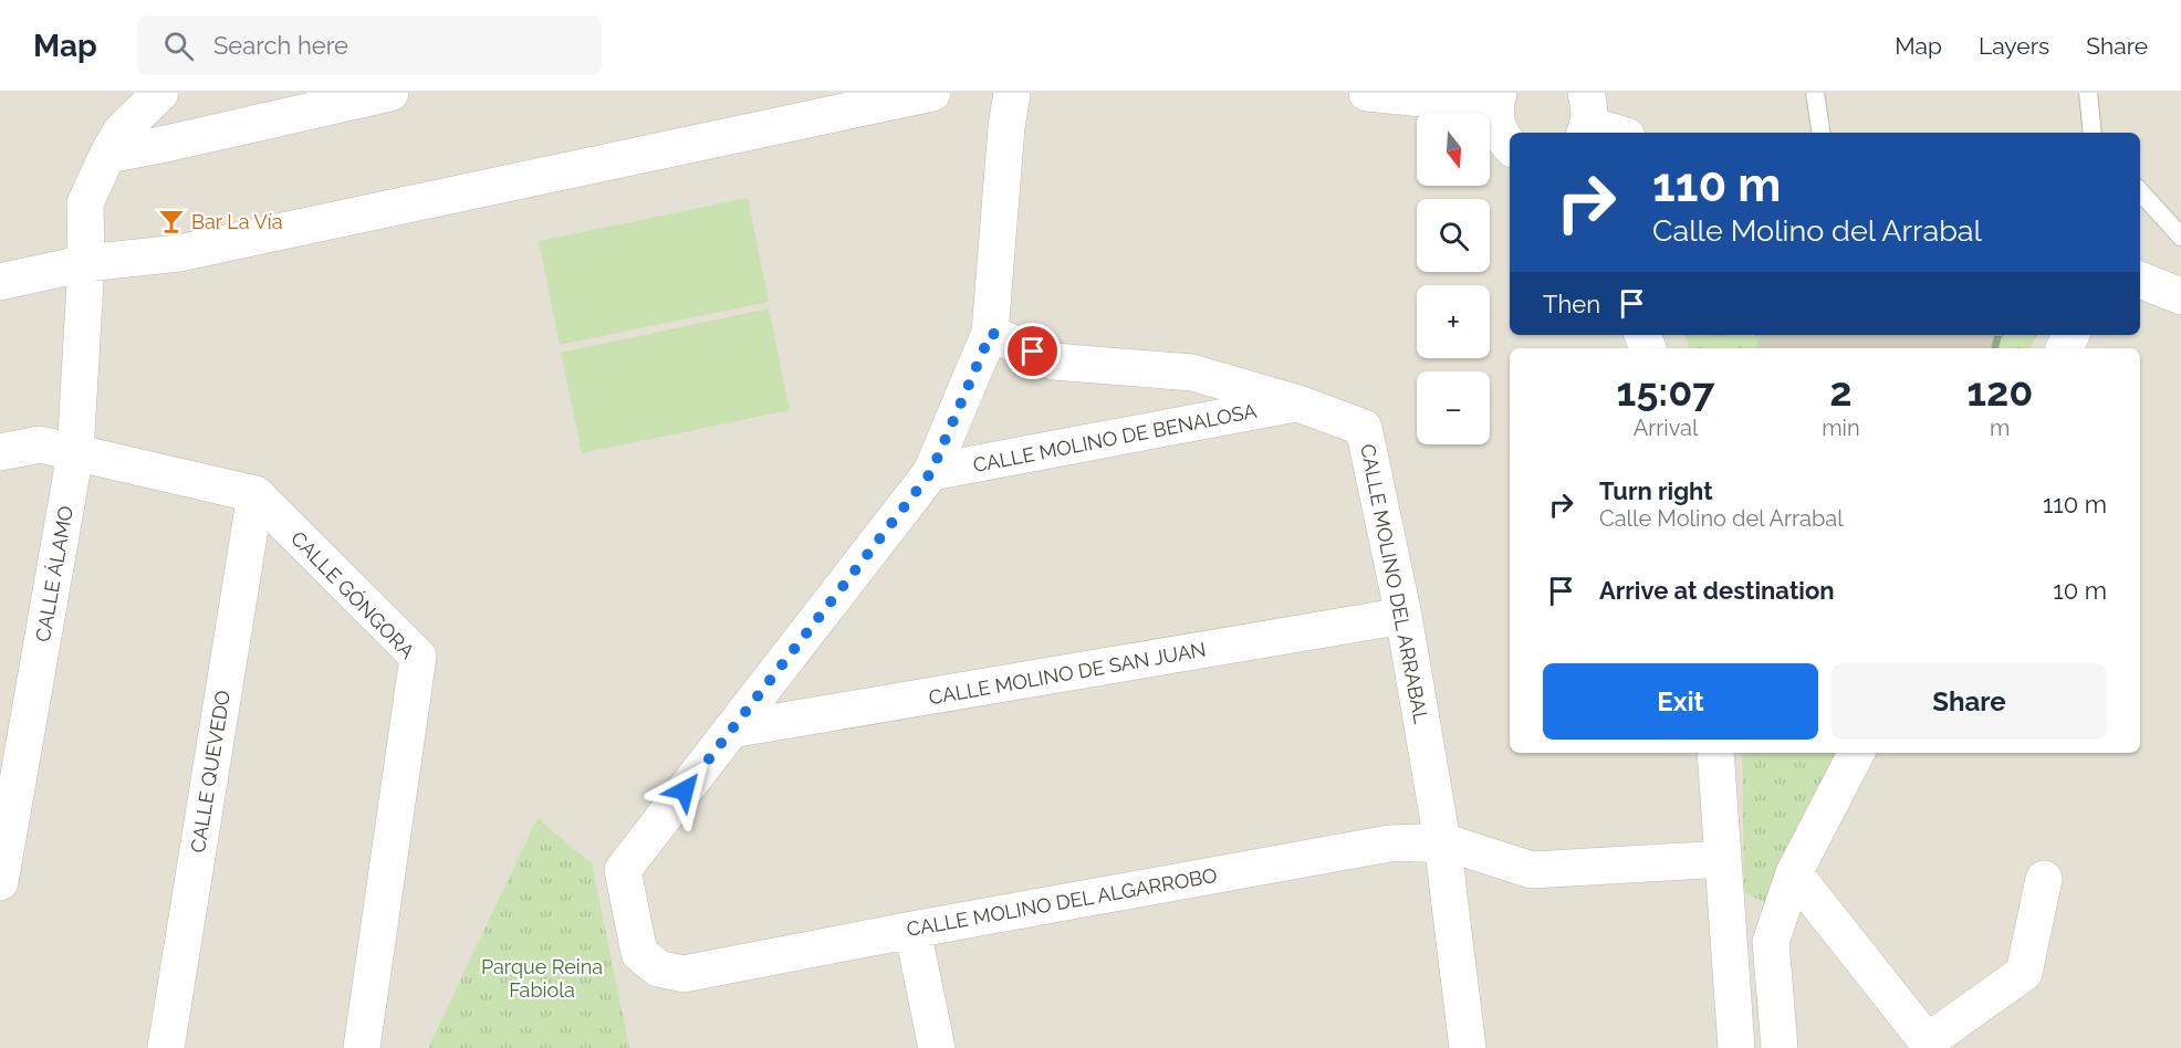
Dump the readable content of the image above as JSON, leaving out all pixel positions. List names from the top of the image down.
{
  "streets": {
    "street": [
      "CALLE MOLINO DE BENALOSA",
      "CALLE ÁLAMO",
      "CALLE MOLINO DEL ARRABAL",
      "CALLE GÓNGORA",
      "CALLE MOLINO DE SAN JUAN",
      "CALLE QUEVEDO",
      "CALLE MOLINO DEL ALGARROBO"
    ]
  },
  "crossings": [
    ["CALLE MOLINO DE BENALOSA", "CALLE MOLINO DEL ARRABAL"],
    ["CALLE MOLINO DEL ARRABAL", "CALLE MOLINO DE SAN JUAN"],
    ["CALLE MOLINO DEL ARRABAL", "CALLE MOLINO DEL ALGARROBO"],
    ["CALLE GÓNGORA", "CALLE QUEVEDO"],
    ["CALLE MOLINO DE SAN JUAN", "CALLE MOLINO DEL ALGARROBO"]
  ],
  "parks": ["Parque Reina Fabiola"],
  "places": {
    "bar": ["Bar La Vía"]
  },
  "north": "bottom",
  "page": {
    "header": "Map",
    "search": "Search here",
    "nav": ["Map", "Layers", "Share"],
    "map_buttons": ["+", "−"],
    "turn": ["110 m", "Calle Molino del Arrabal"],
    "then": "Then",
    "eta": [
      "15:07",
      "Arrival",
      "2",
      "min",
      "120",
      "m"
    ],
    "list": [
      {
        "name": "Turn right",
        "note": "Calle Molino del Arrabal",
        "value": "110 m"
      },
      {
        "name": "Arrive at destination",
        "value": "10 m"
      }
    ],
    "buttons": ["Exit", "Share"]
  }
}
